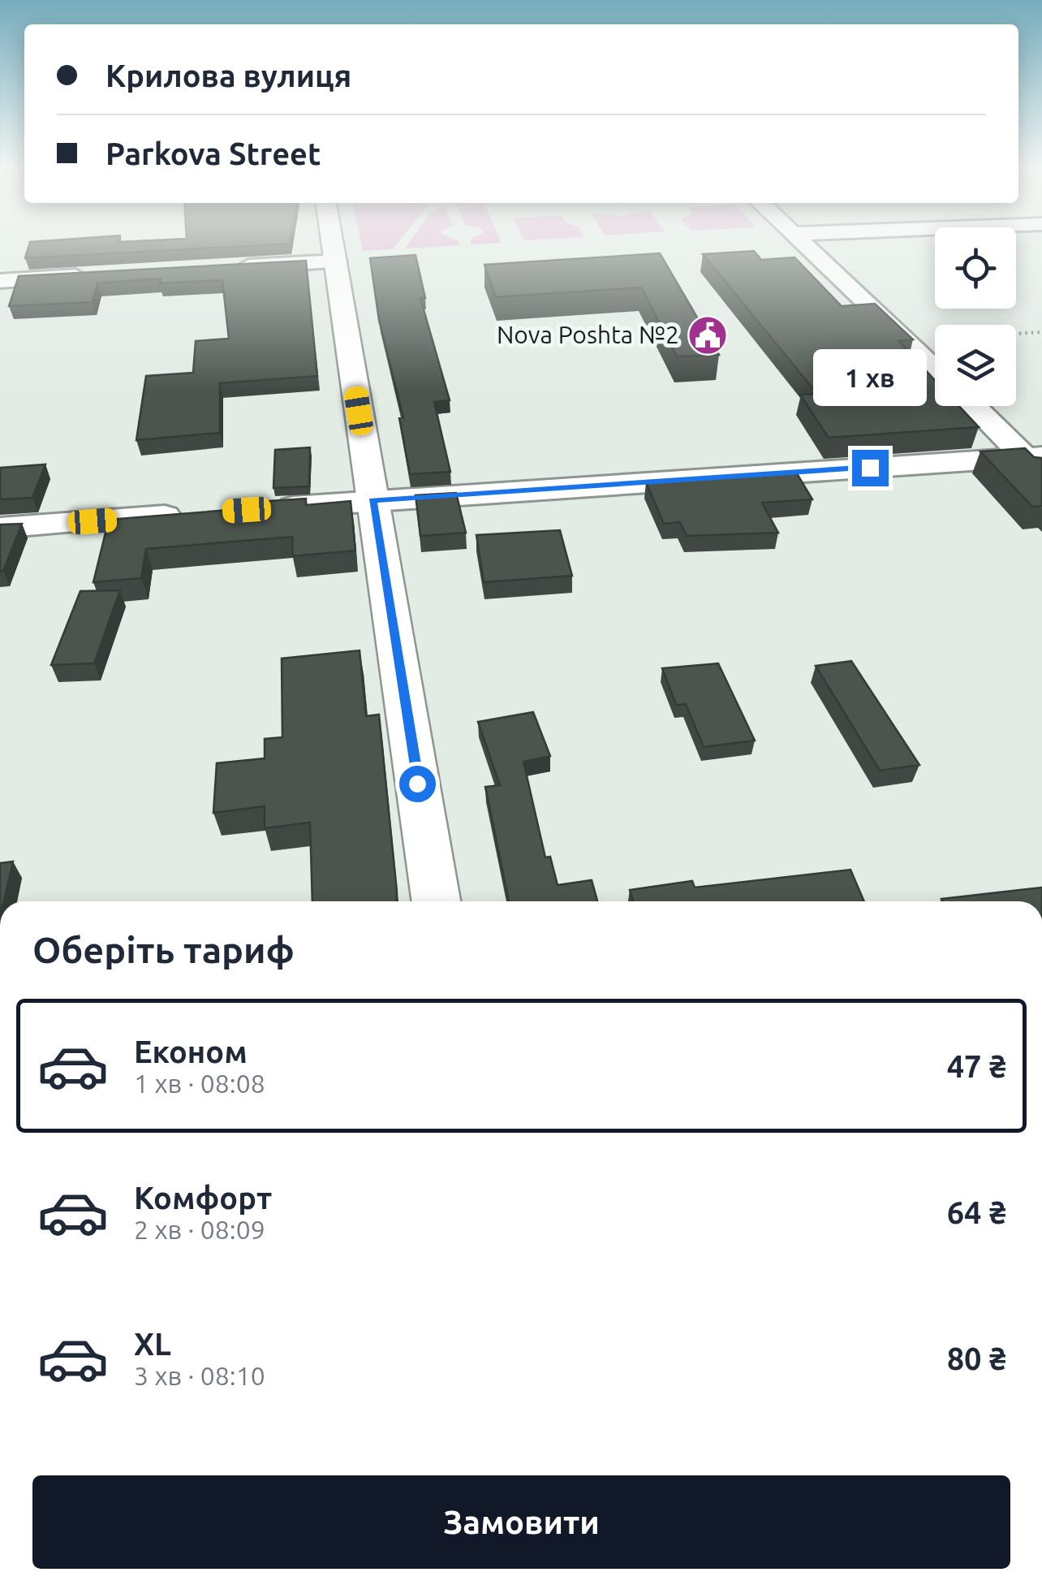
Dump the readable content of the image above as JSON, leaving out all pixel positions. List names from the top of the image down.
{
  "places": {
    "public building": ["Nova Poshta №2"]
  },
  "page": {
    "banner": ["Крилова вулиця", "Parkova Street"],
    "bubble": "1 хв",
    "heading": "Оберіть тариф",
    "list": [
      {
        "name": "Економ",
        "note": "1 хв · 08:08",
        "value": "47 ₴"
      },
      {
        "name": "Комфорт",
        "note": "2 хв · 08:09",
        "value": "64 ₴"
      },
      {
        "name": "XL",
        "note": "3 хв · 08:10",
        "value": "80 ₴"
      }
    ],
    "buttons": "Замовити"
  }
}
